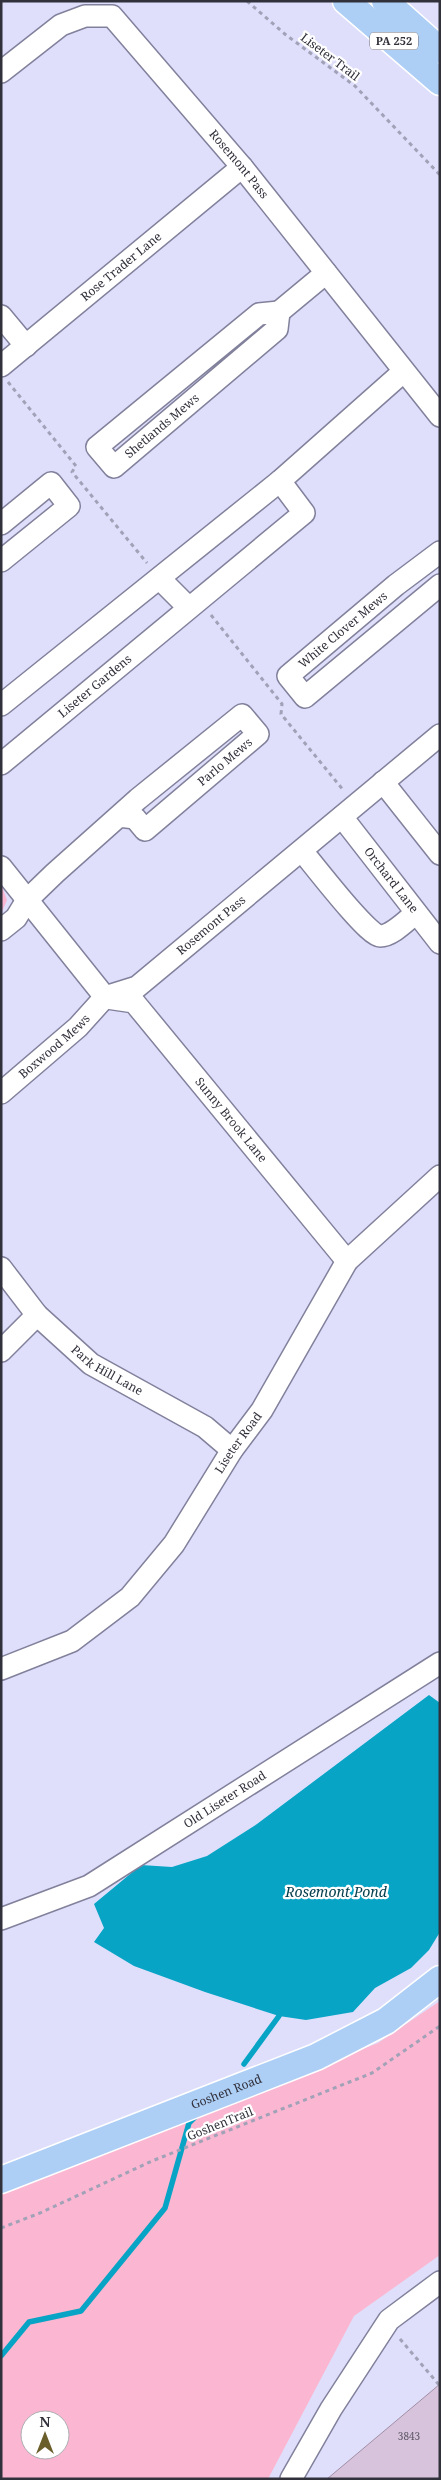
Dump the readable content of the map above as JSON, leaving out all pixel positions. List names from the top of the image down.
{
  "streets": {
    "main road": ["PA 252", "Goshen Road"],
    "street": [
      "Rosemont Pass",
      "Rose Trader Lane",
      "Shetlands Mews",
      "White Clover Mews",
      "Liseter Gardens",
      "Parlo Mews",
      "Orchard Lane",
      "Boxwood Mews",
      "Sunny Brook Lane",
      "Park Hill Lane",
      "Liseter Road",
      "Old Liseter Road"
    ],
    "path": ["Liseter Trail", "GoshenTrail"]
  },
  "crossings": [
    ["Rosemont Pass", "Rose Trader Lane"],
    ["Rosemont Pass", "Shetlands Mews"],
    ["Rosemont Pass", "Orchard Lane"],
    ["Rosemont Pass", "Boxwood Mews"],
    ["Rosemont Pass", "Sunny Brook Lane"],
    ["Boxwood Mews", "Sunny Brook Lane"],
    ["Sunny Brook Lane", "Liseter Road"],
    ["Park Hill Lane", "Liseter Road"]
  ],
  "water": ["Rosemont Pond"],
  "house_numbers": ["3843"],
  "north": "top"
}
